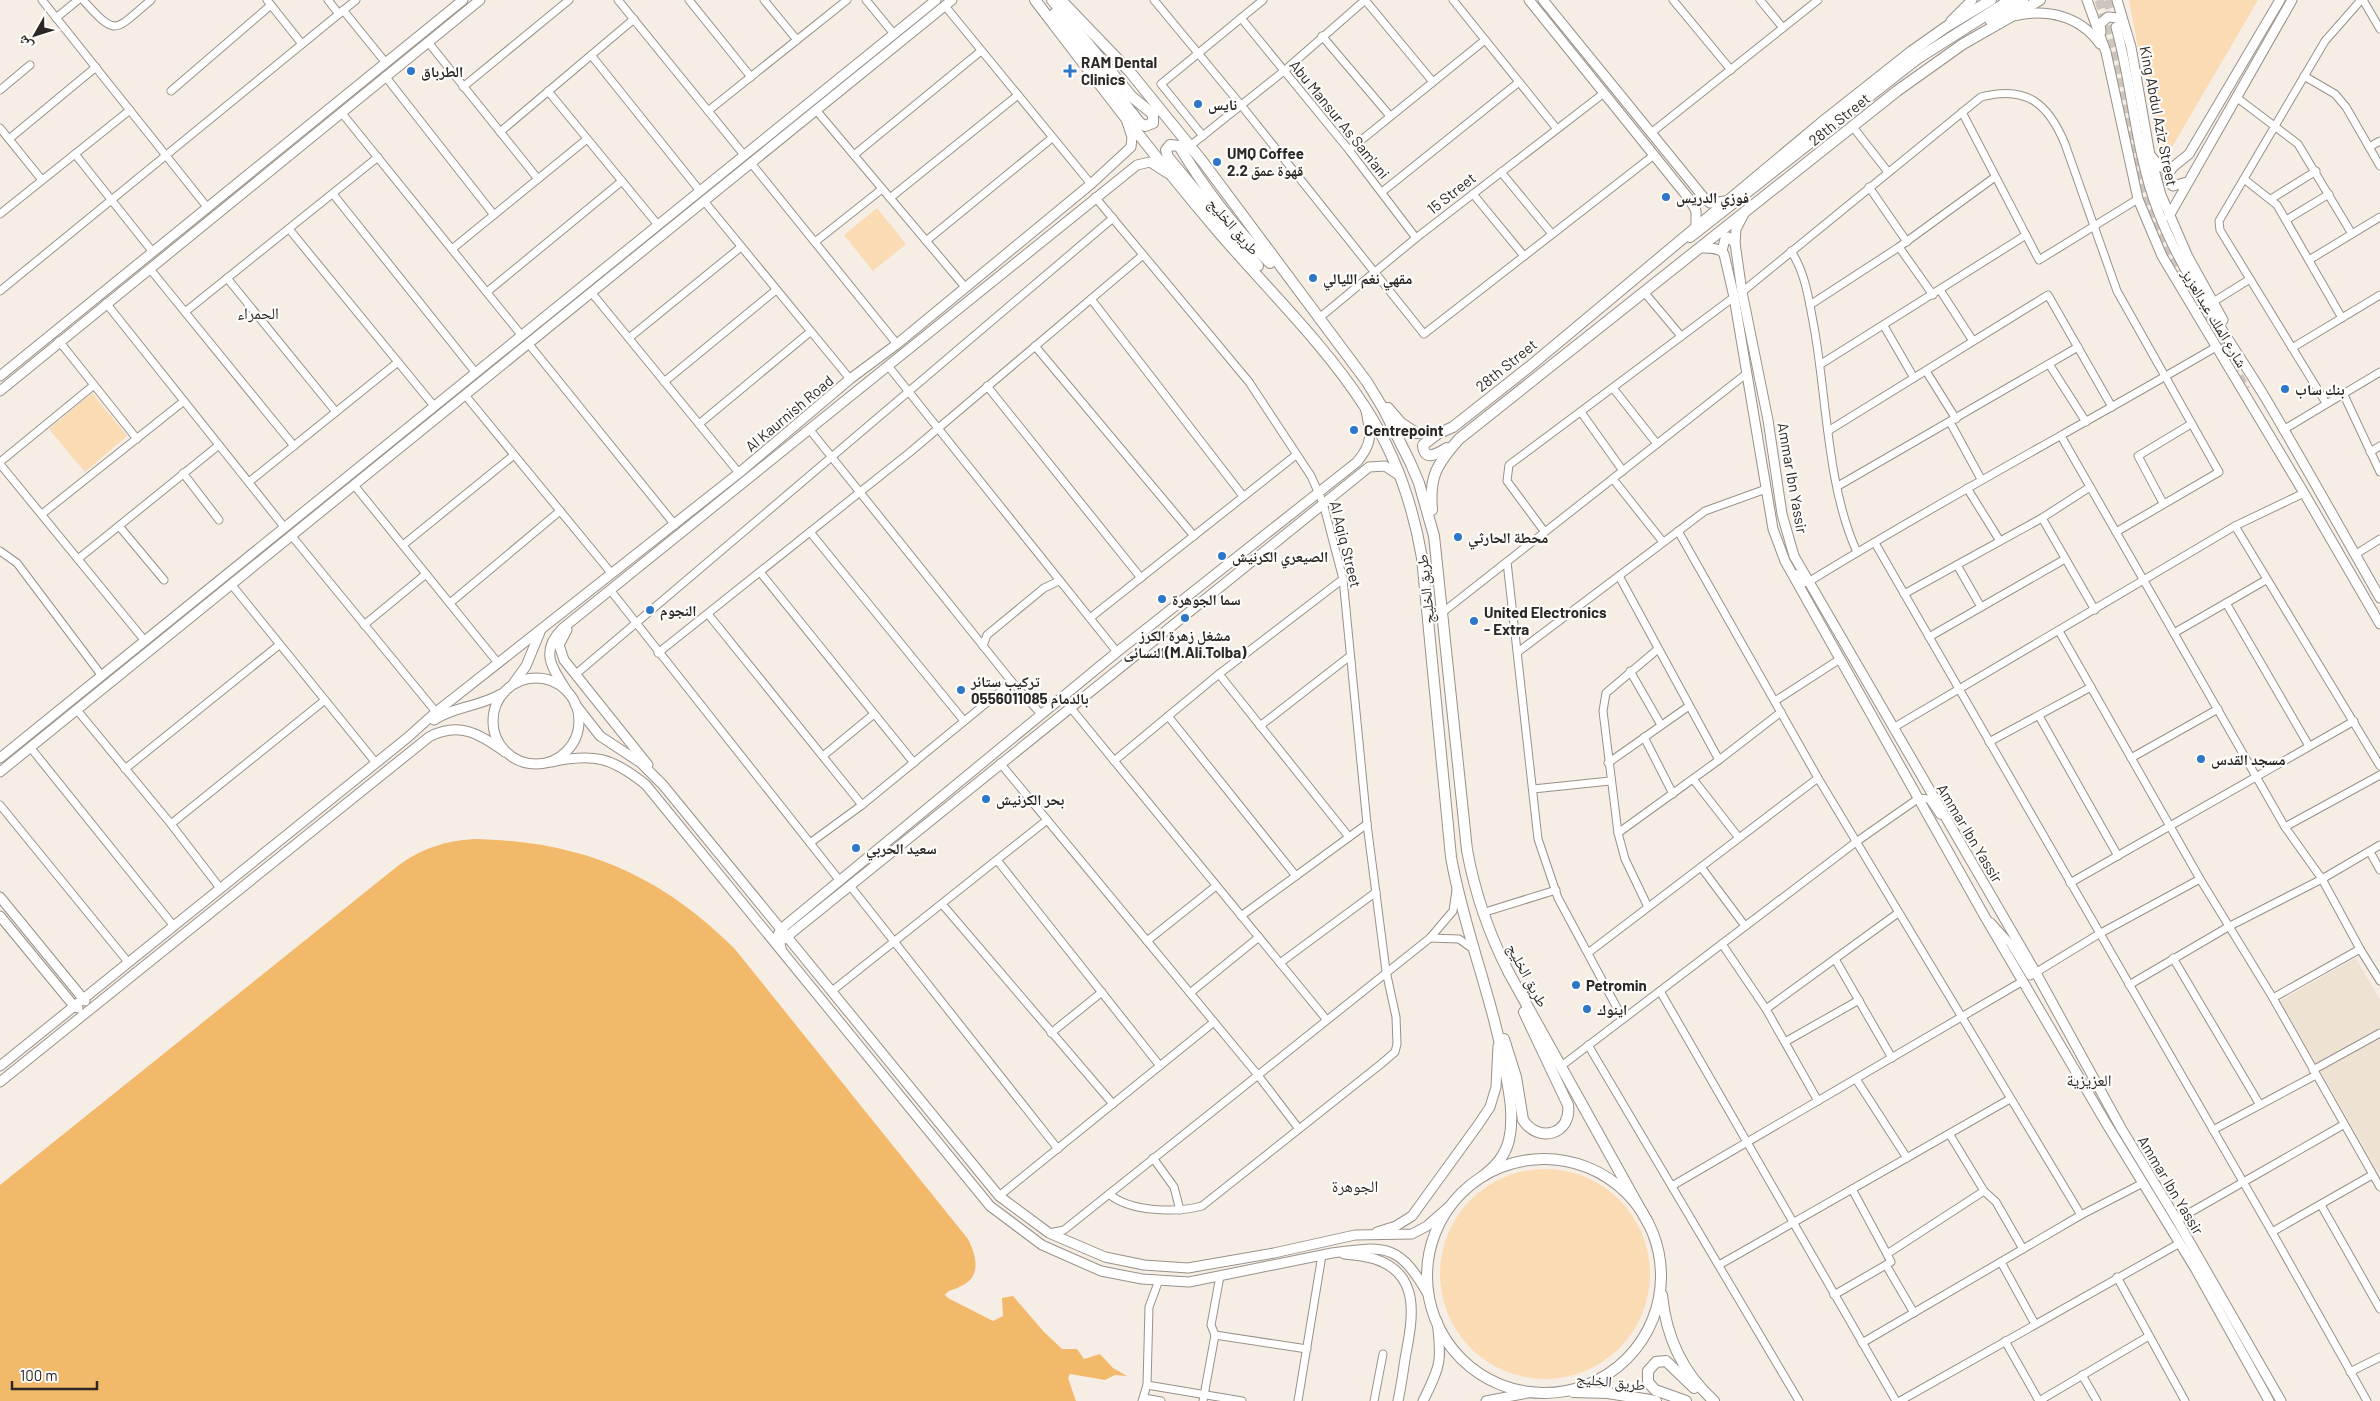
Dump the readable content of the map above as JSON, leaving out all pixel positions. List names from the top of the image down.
{
  "streets": {
    "main road": ["28th Street", "طريق الخليج"],
    "street": [
      "King Abdul Aziz Street",
      "Abu Mansur As Sam'ani",
      "15 Street",
      "شارع الملك عبدالعزيز",
      "Al Kaurnish Road",
      "Ammar Ibn Yassir",
      "Al Aqiq Street"
    ]
  },
  "crossings": [
    ["King Abdul Aziz Street", "شارع الملك عبدالعزيز"],
    ["Abu Mansur As Sam'ani", "15 Street"],
    ["28th Street", "طريق الخليج"],
    ["15 Street", "طريق الخليج"],
    ["طريق الخليج", "Al Kaurnish Road"],
    ["Al Kaurnish Road", "Al Aqiq Street"]
  ],
  "districts": ["الحمراء", "العزيزية", "الجوهرة"],
  "places": {
    "other": [
      "الطرباق",
      "نايس",
      "UMQ Coffee 2.2 قهوة عمق",
      "فوزي الدريس",
      "مقهي نغم الليالي",
      "بنك ساب",
      "Centrepoint",
      "محطة الحارثي",
      "الصيعري الكرنيش",
      "سما الجوهرة",
      "النجوم",
      "مشغل زهرة الكرز النسائى(M.Ali.Tolba)",
      "United Electronics - Extra",
      "تركيب ستائر بالدمام 0556011085",
      "مسجد القدس",
      "بحر الكرنيش",
      "سعيد الحربي",
      "Petromin",
      "اينوك"
    ],
    "health": ["RAM Dental Clinics"]
  },
  "scale_bar": "100 m",
  "north": "bottom left"
}
